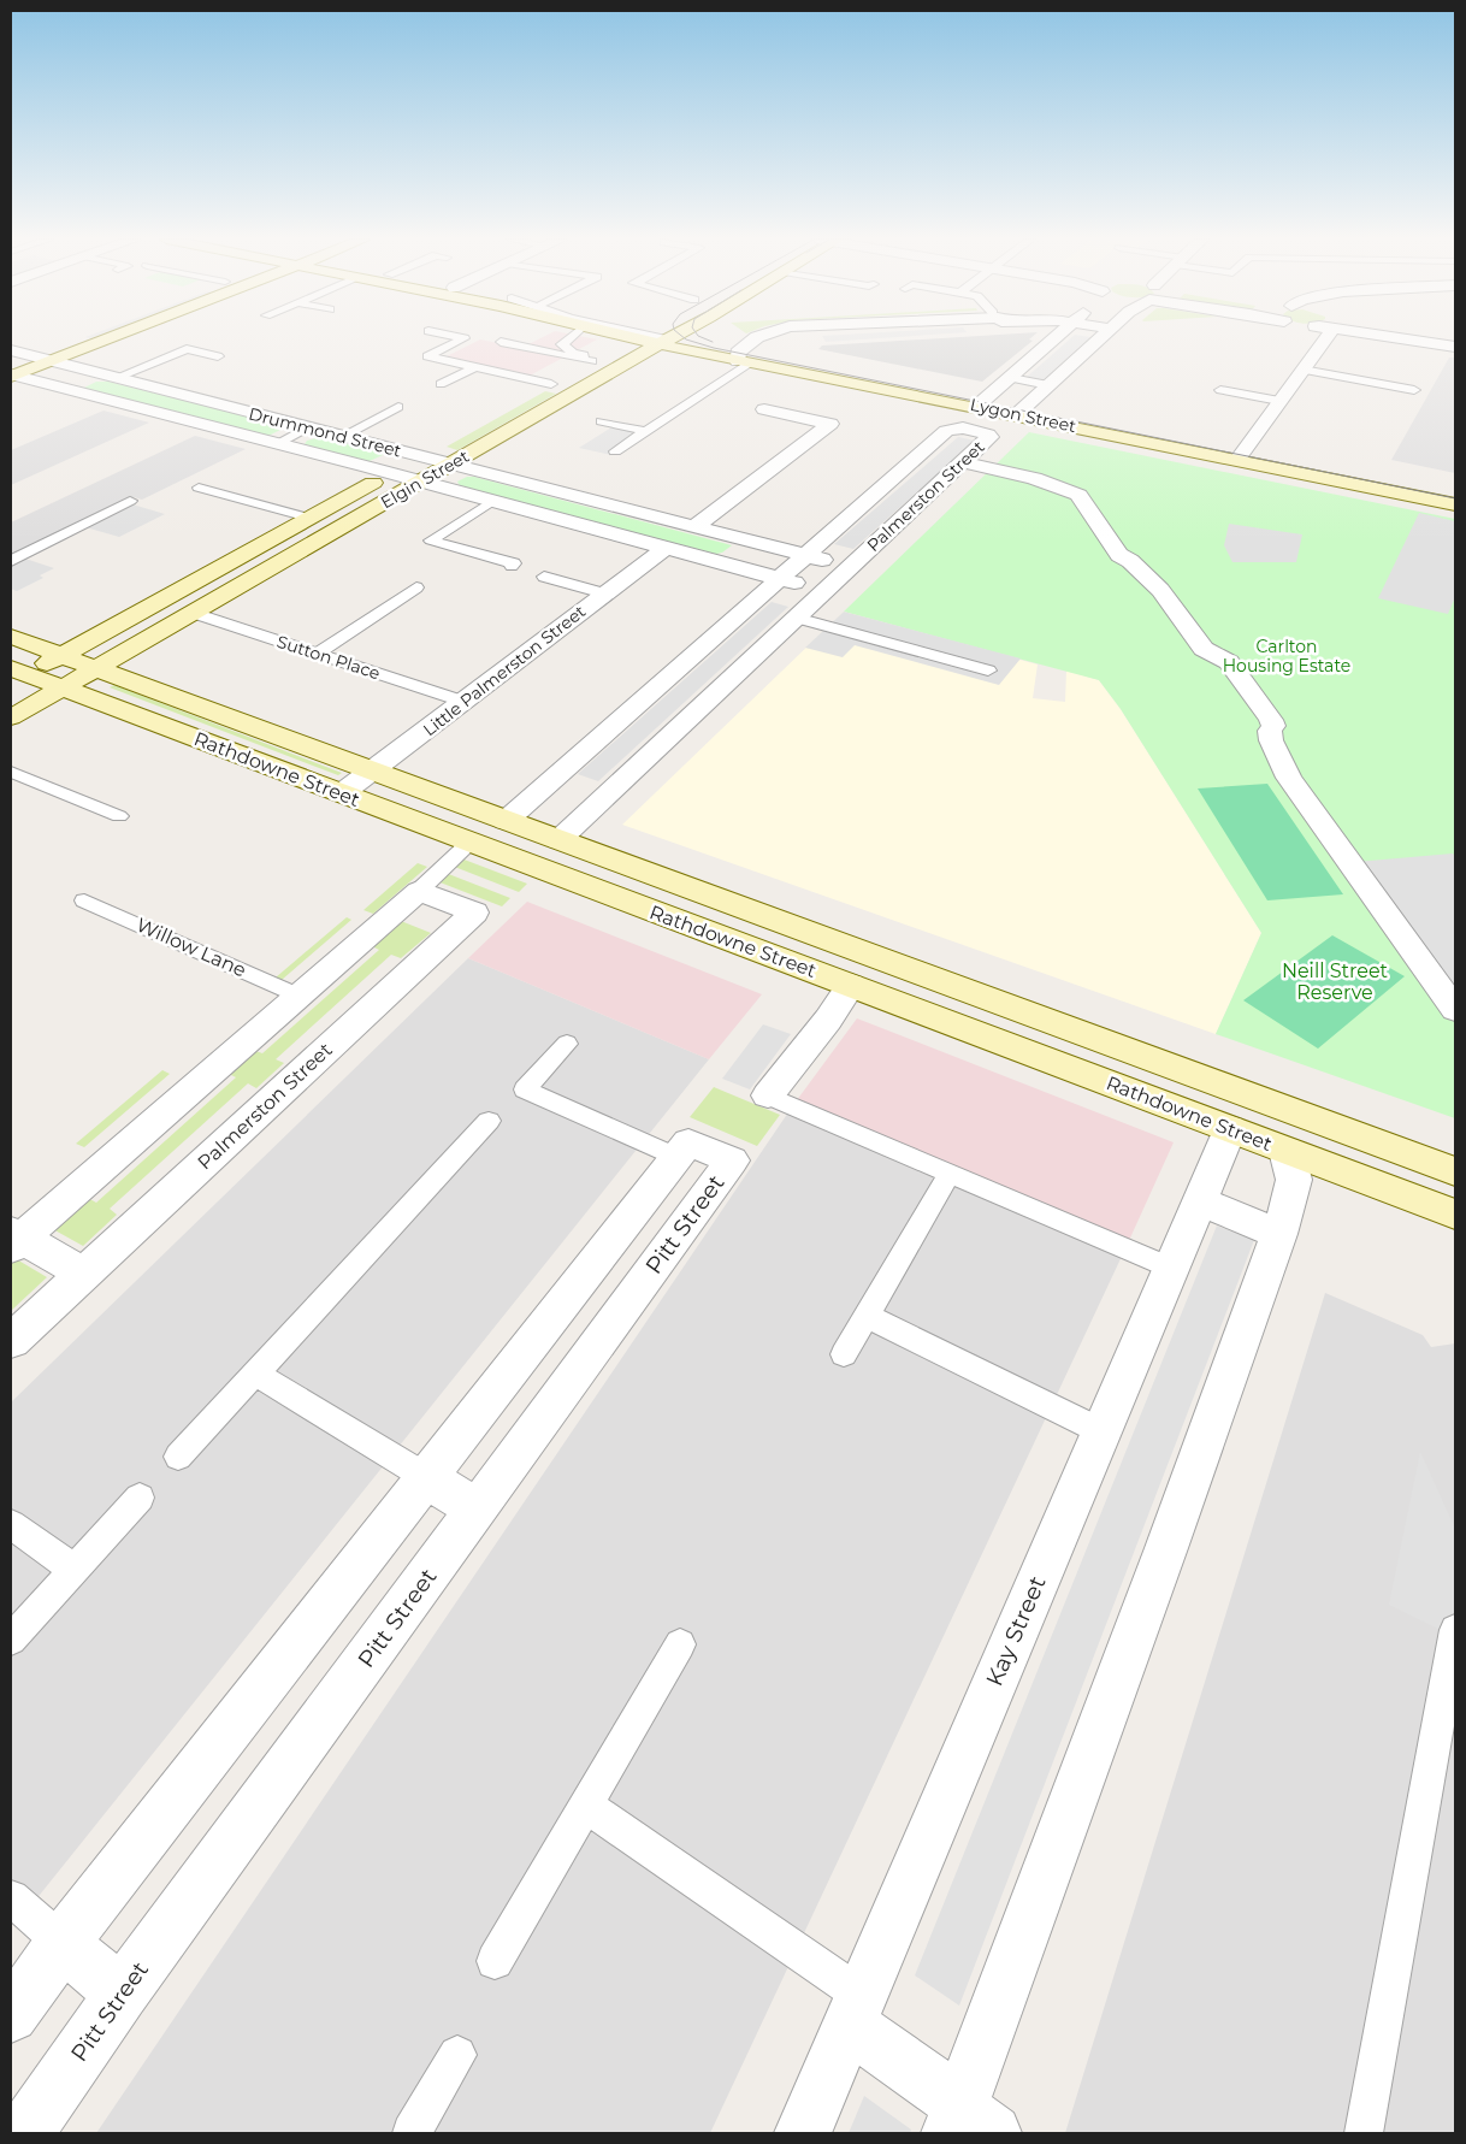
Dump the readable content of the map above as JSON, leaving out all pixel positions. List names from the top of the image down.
{
  "streets": {
    "main road": ["Lygon Street", "Elgin Street", "Rathdowne Street"],
    "street": [
      "Drummond Street",
      "Palmerston Street",
      "Little Palmerston Street",
      "Pitt Street",
      "Kay Street"
    ],
    "lane": ["Sutton Place", "Willow Lane"]
  },
  "crossings": [
    ["Drummond Street", "Elgin Street"],
    ["Drummond Street", "Palmerston Street"],
    ["Drummond Street", "Little Palmerston Street"],
    ["Elgin Street", "Sutton Place"],
    ["Elgin Street", "Rathdowne Street"],
    ["Palmerston Street", "Rathdowne Street"],
    ["Sutton Place", "Little Palmerston Street"],
    ["Little Palmerston Street", "Rathdowne Street"],
    ["Rathdowne Street", "Kay Street"]
  ],
  "parks": ["Carlton Housing Estate", "Neill Street Reserve"]
}
